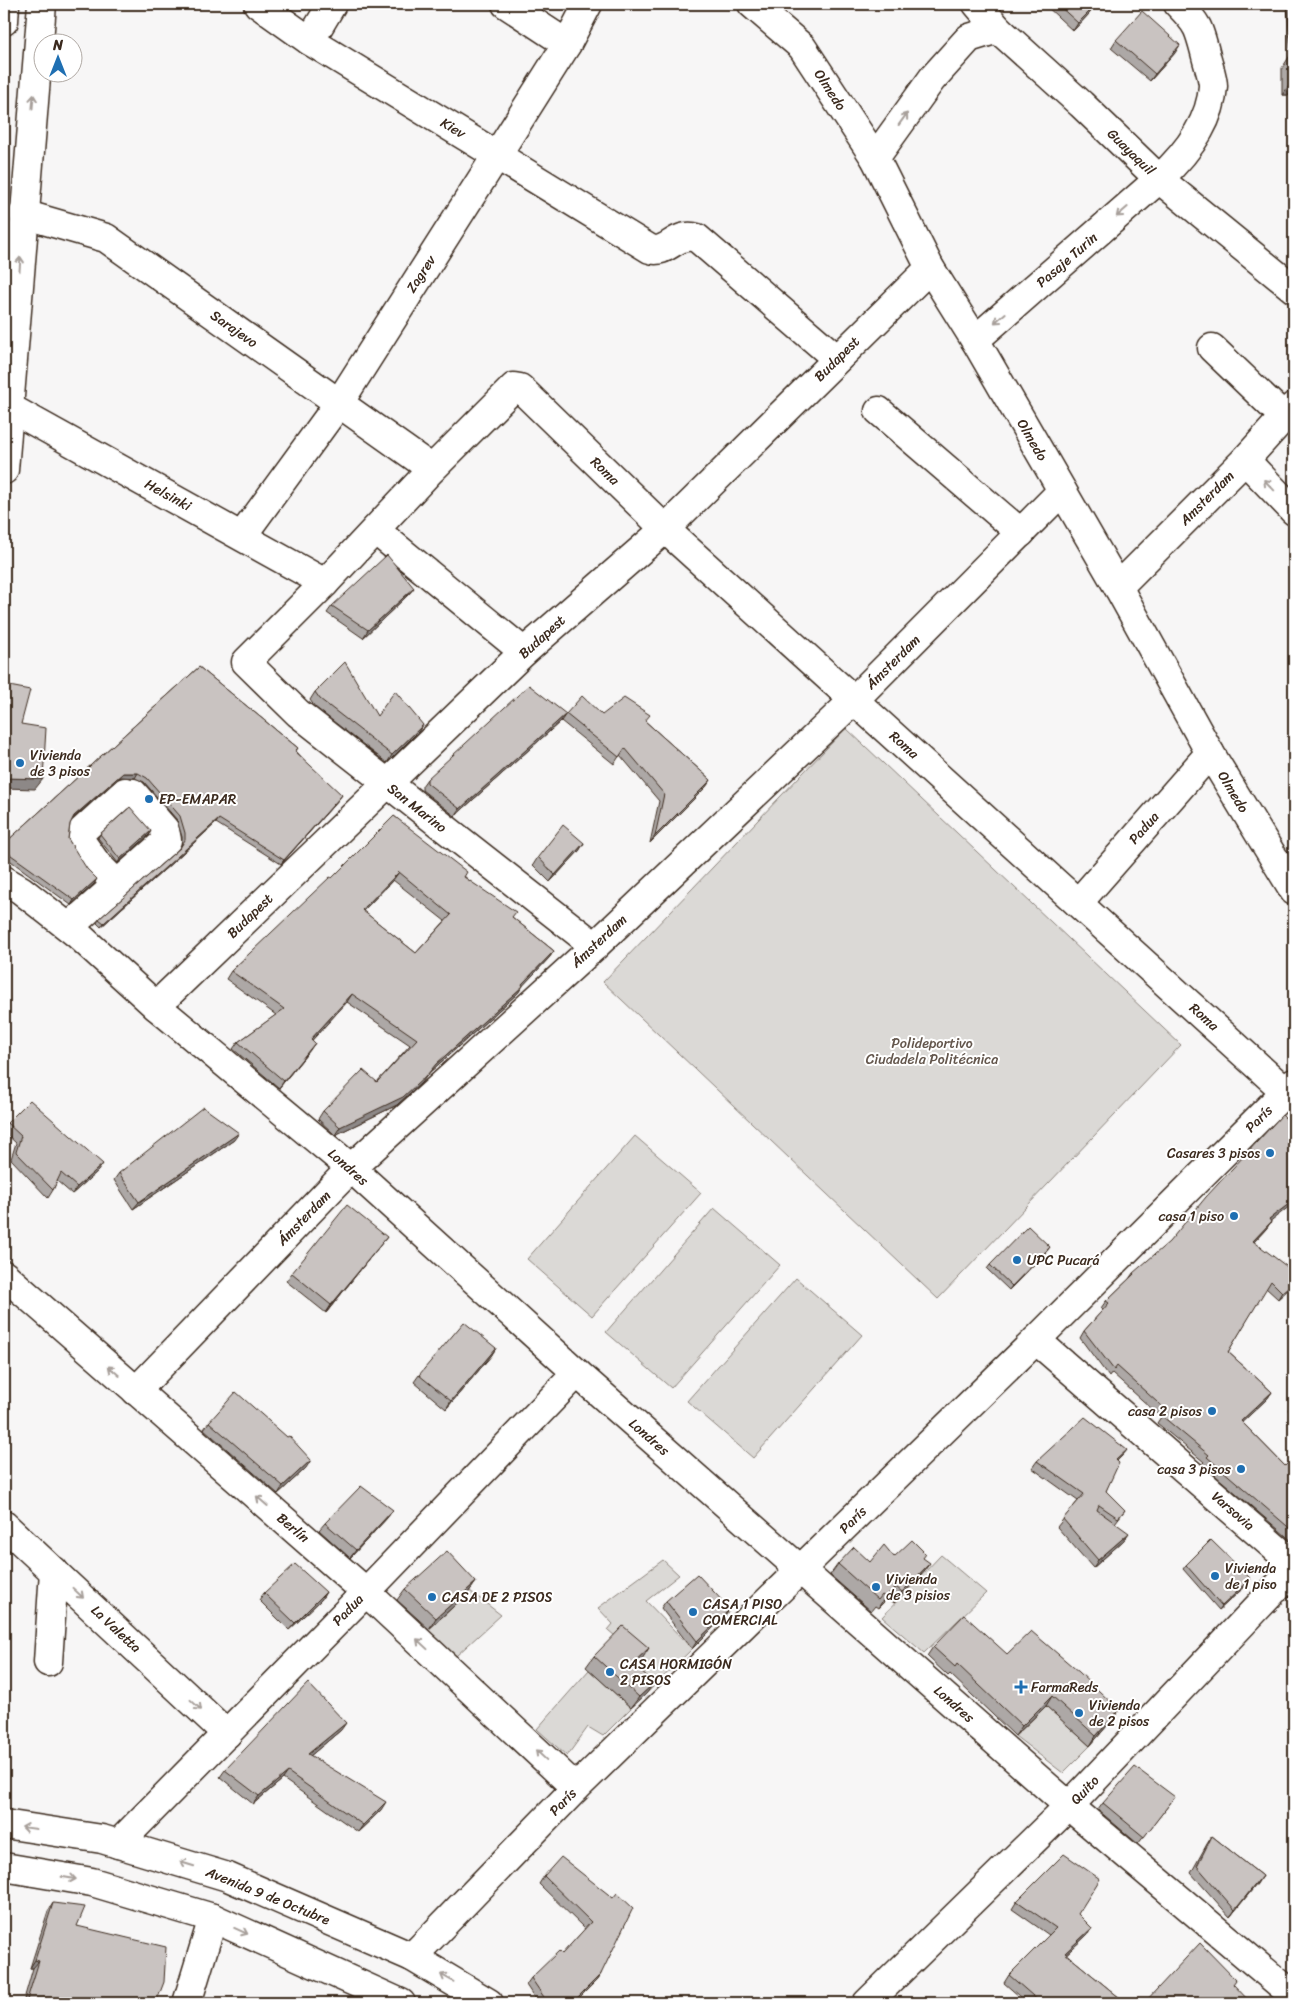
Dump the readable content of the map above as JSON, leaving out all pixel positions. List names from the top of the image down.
{
  "streets": {
    "street": [
      "Olmedo",
      "Kiev",
      "Guayaquil",
      "Pasaje Turin",
      "Zagrev",
      "Sarajevo",
      "Budapest",
      "Roma",
      "Helsinki",
      "Amsterdam",
      "Ámsterdam",
      "San Marino",
      "Padua",
      "París",
      "Londres",
      "Varsovia",
      "Berlín",
      "La Valetta",
      "Quito",
      "Avenida 9 de Octubre"
    ]
  },
  "crossings": [
    ["Olmedo", "Pasaje Turin"],
    ["Olmedo", "Budapest"],
    ["Olmedo", "Amsterdam"],
    ["Olmedo", "Ámsterdam"],
    ["Olmedo", "Padua"],
    ["Kiev", "Zagrev"],
    ["Kiev", "Budapest"],
    ["Guayaquil", "Pasaje Turin"],
    ["Zagrev", "Sarajevo"],
    ["Zagrev", "Helsinki"],
    ["Sarajevo", "Roma"],
    ["Budapest", "Roma"],
    ["Budapest", "San Marino"],
    ["Budapest", "Londres"],
    ["Roma", "Ámsterdam"],
    ["Roma", "Padua"],
    ["Roma", "París"],
    ["Helsinki", "San Marino"],
    ["Ámsterdam", "San Marino"],
    ["Ámsterdam", "Londres"],
    ["Ámsterdam", "Berlín"],
    ["Padua", "Londres"],
    ["Padua", "Berlín"],
    ["Padua", "La Valetta"],
    ["Padua", "Avenida 9 de Octubre"],
    ["París", "Londres"],
    ["París", "Varsovia"],
    ["París", "Berlín"],
    ["París", "Avenida 9 de Octubre"],
    ["Londres", "Quito"]
  ],
  "one_way": ["Berlín", "La Valetta"],
  "parks": ["Polideportivo Ciudadela Politécnica"],
  "places": {
    "other": [
      "Vivienda de 3 pisos",
      "EP-EMAPAR",
      "Casares 3 pisos",
      "casa 1 piso",
      "UPC Pucará",
      "casa 2 pisos",
      "casa 3 pisos",
      "Vivienda de 1 piso",
      "Vivienda de 3 pisios",
      "CASA DE 2 PISOS",
      "CASA 1 PISO COMERCIAL",
      "CASA HORMIGÓN 2 PISOS",
      "Vivienda de 2 pisos"
    ],
    "health": ["FarmaReds"]
  },
  "north": "top"
}
